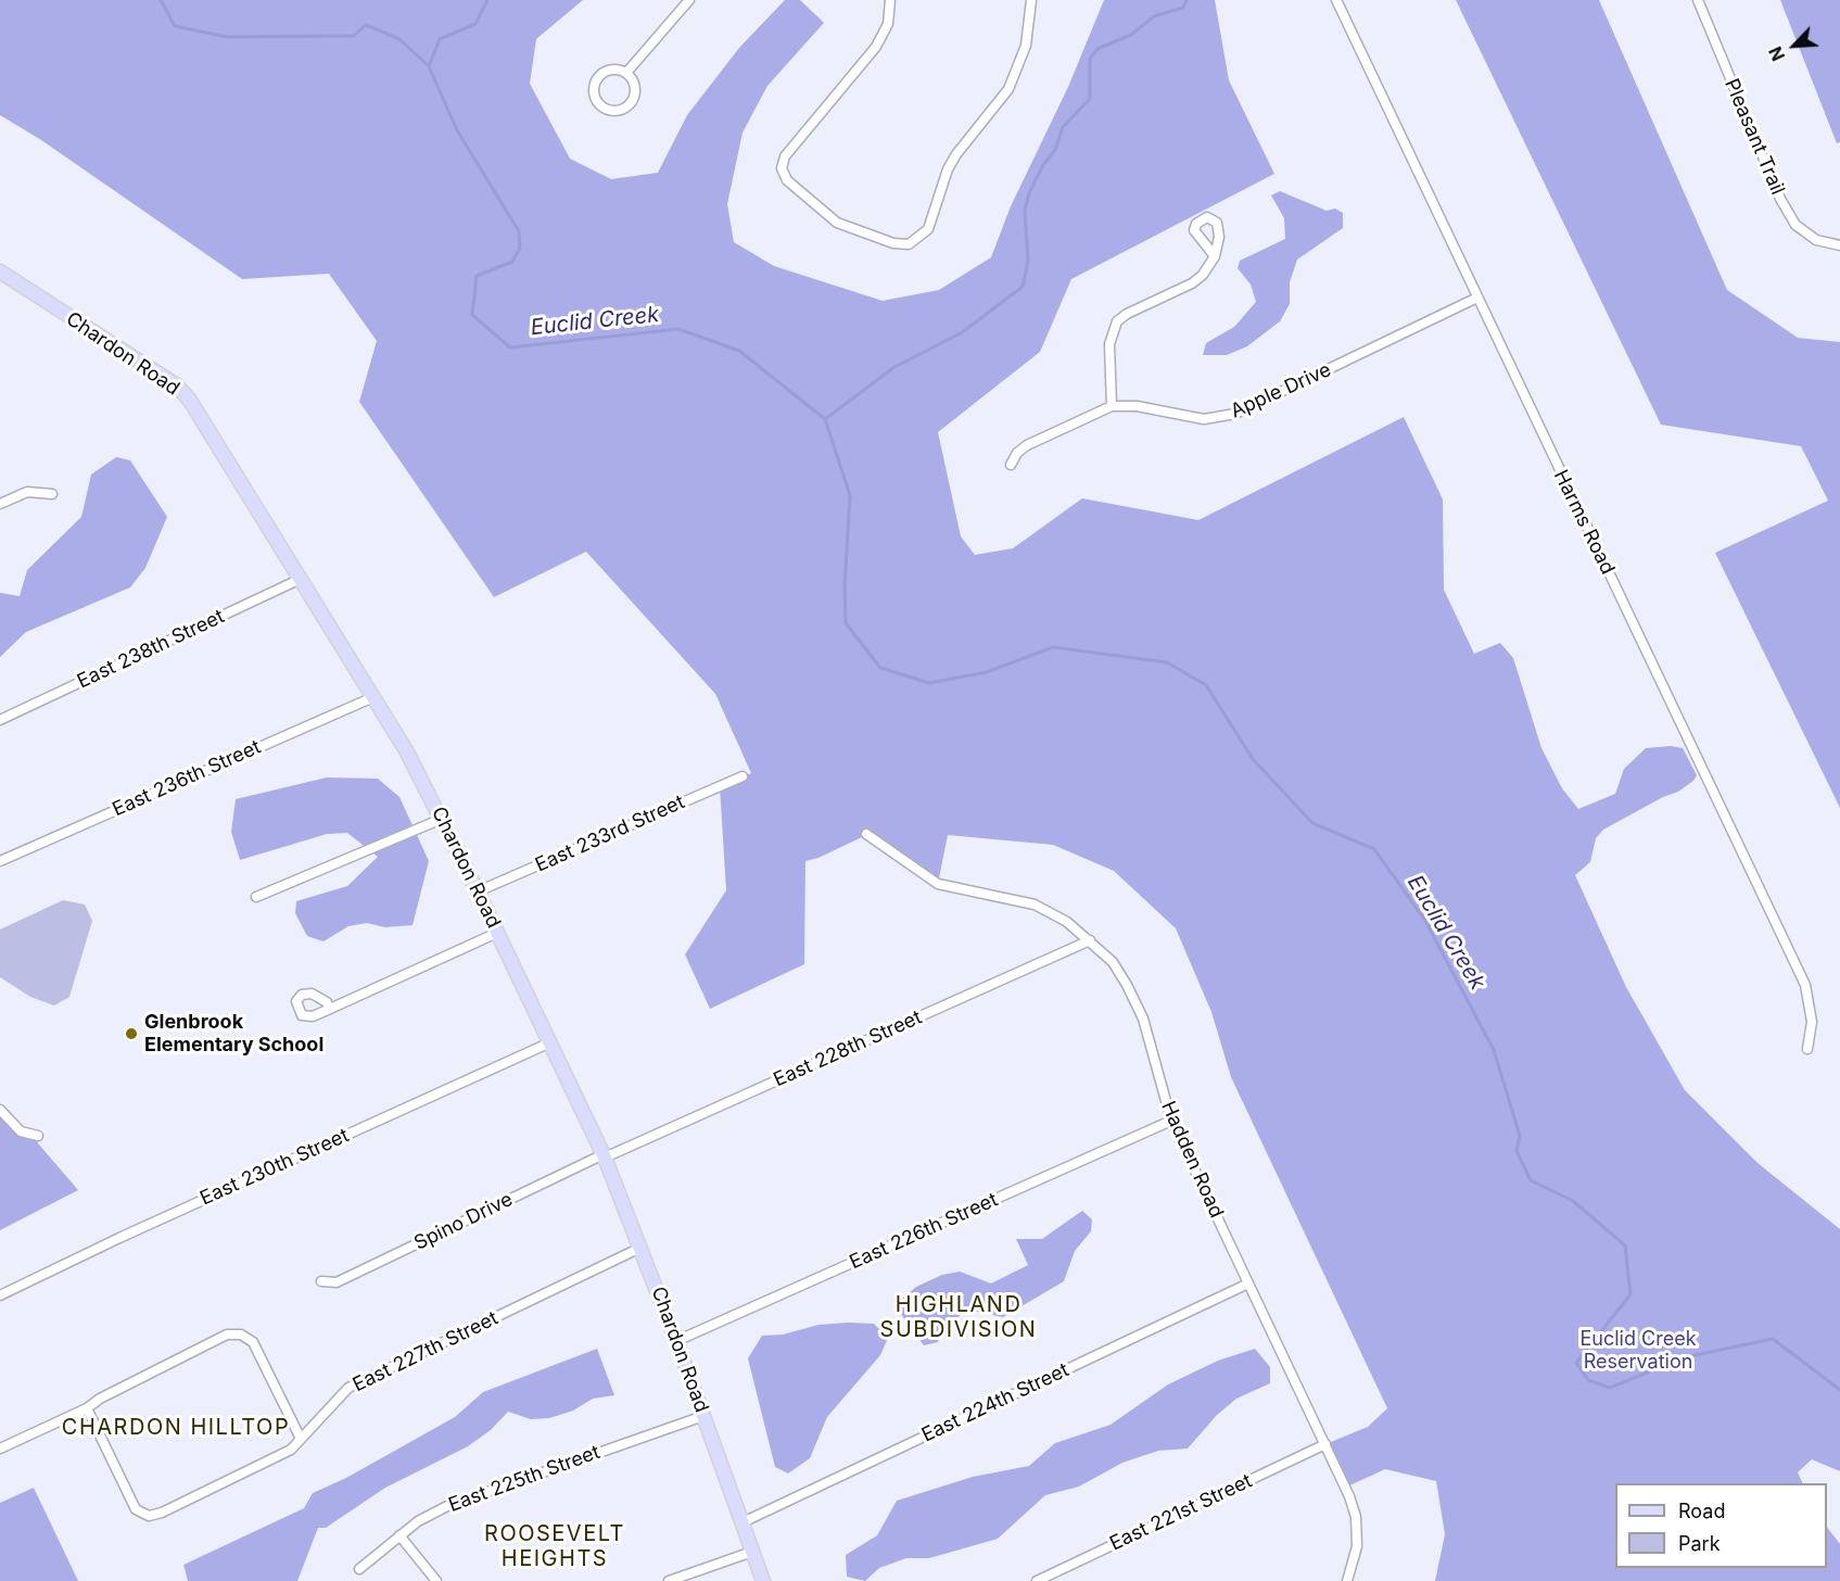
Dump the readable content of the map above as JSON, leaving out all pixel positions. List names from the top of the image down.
{
  "streets": {
    "main road": ["Chardon Road"],
    "street": [
      "Pleasant Trail",
      "Apple Drive",
      "Harms Road",
      "East 238th Street",
      "East 236th Street",
      "East 233rd Street",
      "East 228th Street",
      "Hadden Road",
      "East 230th Street",
      "Spino Drive",
      "East 226th Street",
      "East 227th Street",
      "East 224th Street",
      "East 225th Street",
      "East 221st Street"
    ]
  },
  "crossings": [
    ["Chardon Road", "East 238th Street"],
    ["Chardon Road", "East 236th Street"],
    ["Chardon Road", "East 233rd Street"],
    ["Chardon Road", "East 228th Street"],
    ["Chardon Road", "East 230th Street"],
    ["Chardon Road", "Spino Drive"],
    ["Chardon Road", "East 226th Street"],
    ["Chardon Road", "East 227th Street"],
    ["Chardon Road", "East 224th Street"],
    ["Chardon Road", "East 225th Street"],
    ["Apple Drive", "Harms Road"],
    ["East 228th Street", "Hadden Road"],
    ["East 228th Street", "Spino Drive"],
    ["Hadden Road", "East 226th Street"],
    ["Hadden Road", "East 224th Street"],
    ["Hadden Road", "East 221st Street"]
  ],
  "districts": ["HIGHLAND SUBDIVISION", "CHARDON HILLTOP", "ROOSEVELT HEIGHTS"],
  "water": ["Euclid Creek"],
  "parks": ["Euclid Creek Reservation"],
  "places": ["Glenbrook Elementary School"],
  "legend": ["Road", "Park"],
  "north": "bottom left"
}
